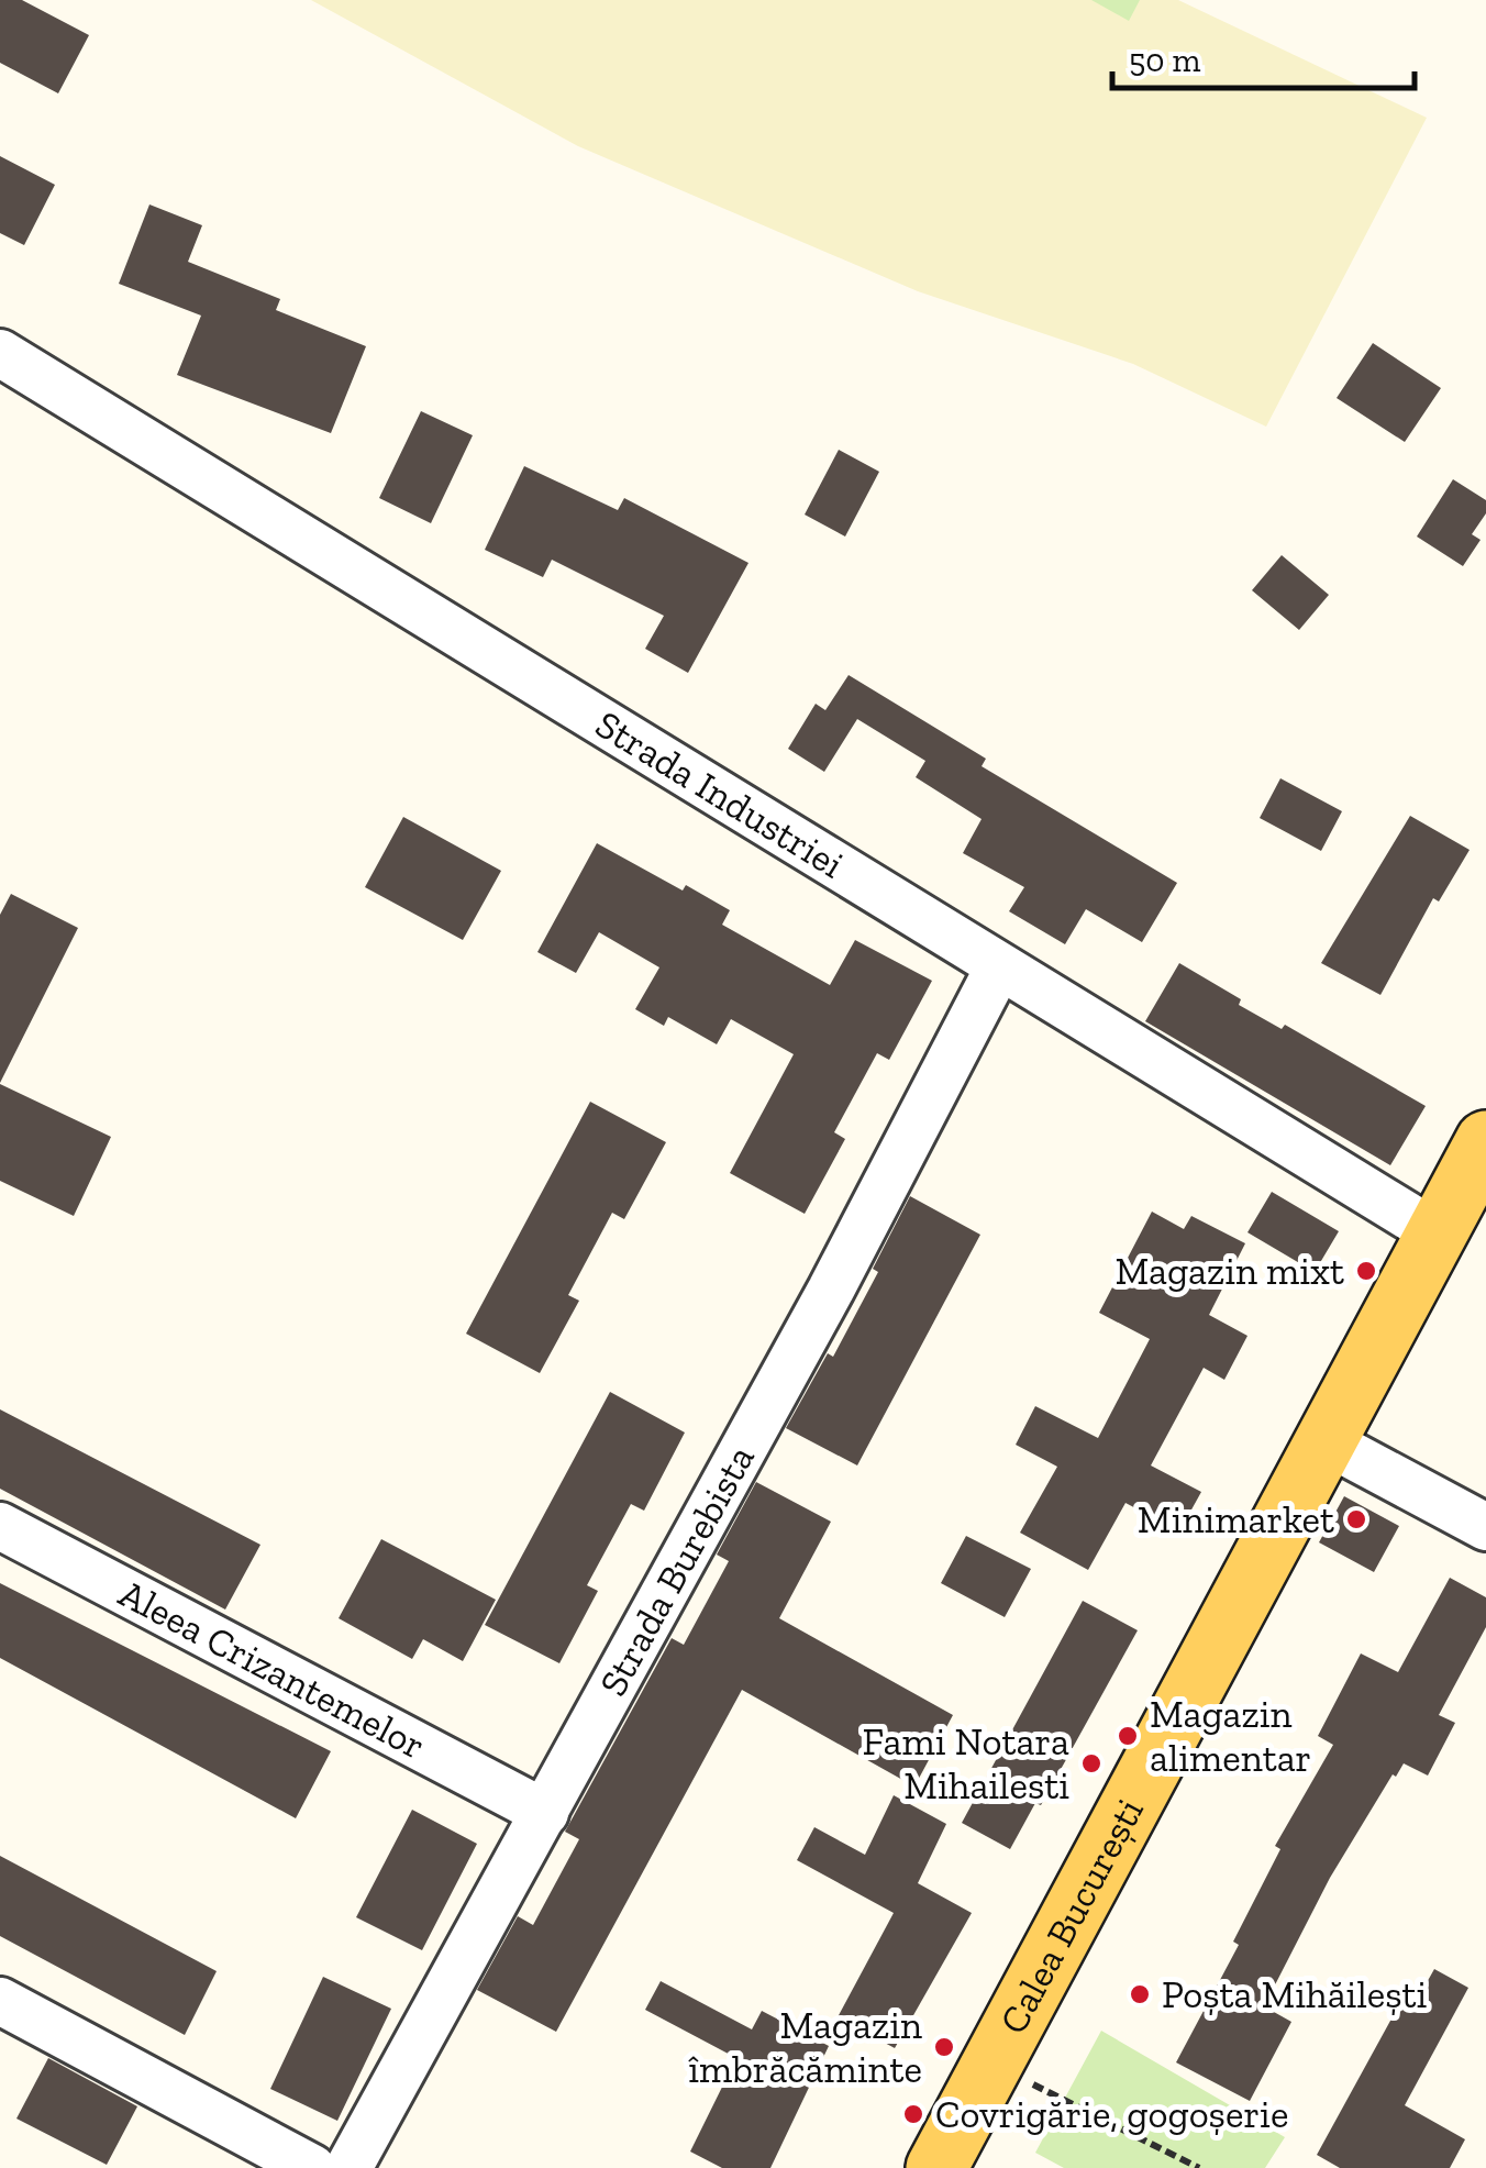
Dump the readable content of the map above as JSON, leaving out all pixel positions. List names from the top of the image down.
{
  "streets": {
    "main road": ["Calea București"],
    "street": ["Strada Industriei", "Strada Burebista", "Aleea Crizantemelor"]
  },
  "crossings": [
    ["Strada Industriei", "Strada Burebista"],
    ["Strada Industriei", "Calea București"],
    ["Strada Burebista", "Aleea Crizantemelor"]
  ],
  "places": [
    "Magazin mixt",
    "Minimarket",
    "Magazin alimentar",
    "Fami Notara Mihailesti",
    "Poșta Mihăilești",
    "Magazin îmbrăcăminte",
    "Covrigărie, gogoșerie"
  ],
  "scale_bar": "50 m"
}
